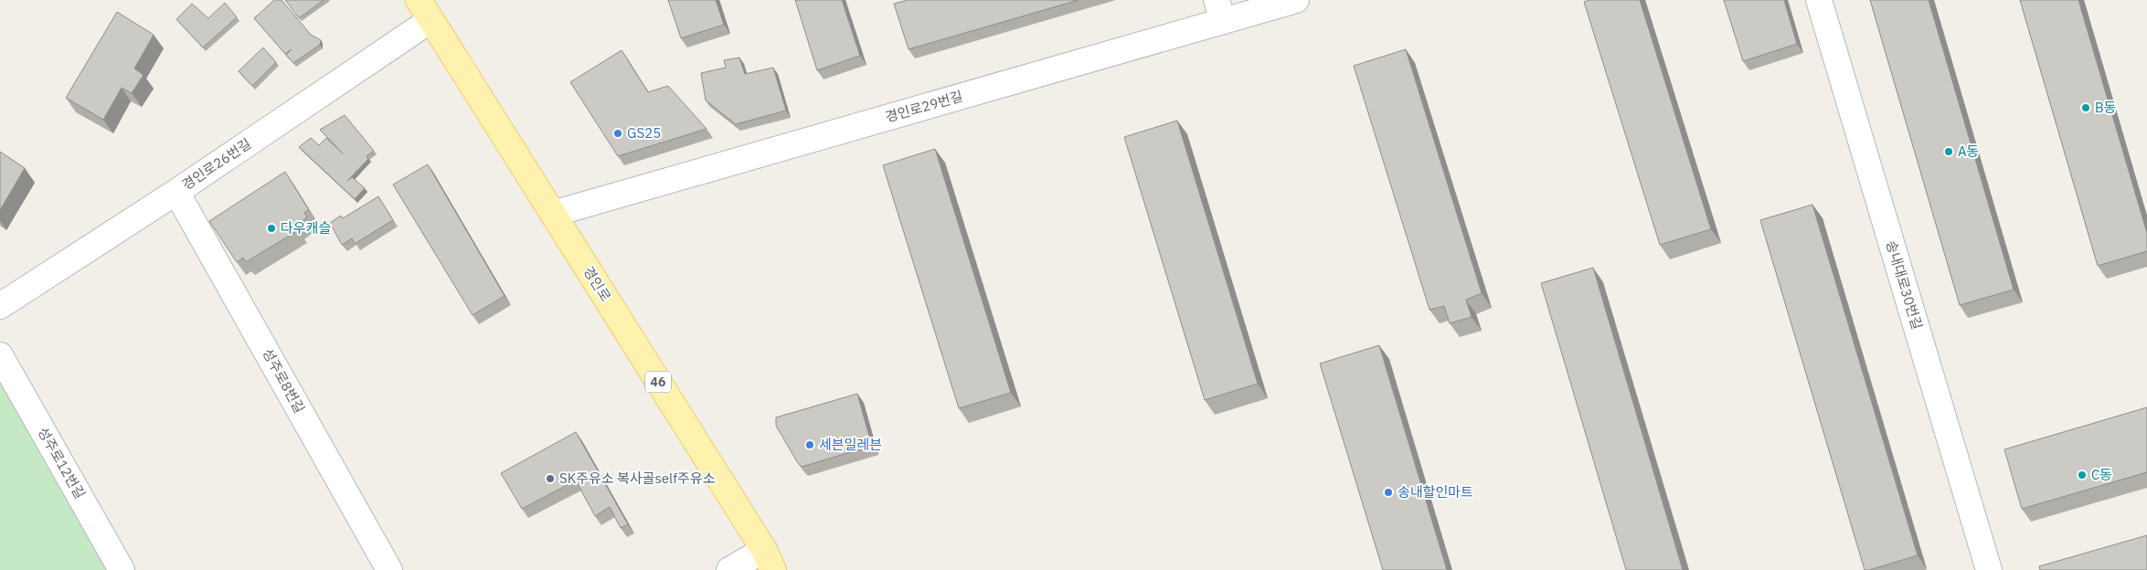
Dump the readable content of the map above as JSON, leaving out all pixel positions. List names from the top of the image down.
{
  "streets": {
    "main road": ["경인로", "46"],
    "street": [
      "경인로29번길",
      "경인로26번길",
      "송내대로30번길",
      "성주로8번길",
      "성주로12번길"
    ]
  },
  "crossings": [
    ["경인로29번길", "경인로"],
    ["경인로26번길", "경인로"],
    ["경인로26번길", "성주로8번길"]
  ],
  "places": [
    "B동",
    "GS25",
    "A동",
    "다우캐슬",
    "세븐일레븐",
    "C동",
    "SK주유소 복사골self주유소",
    "송내할인마트"
  ]
}
